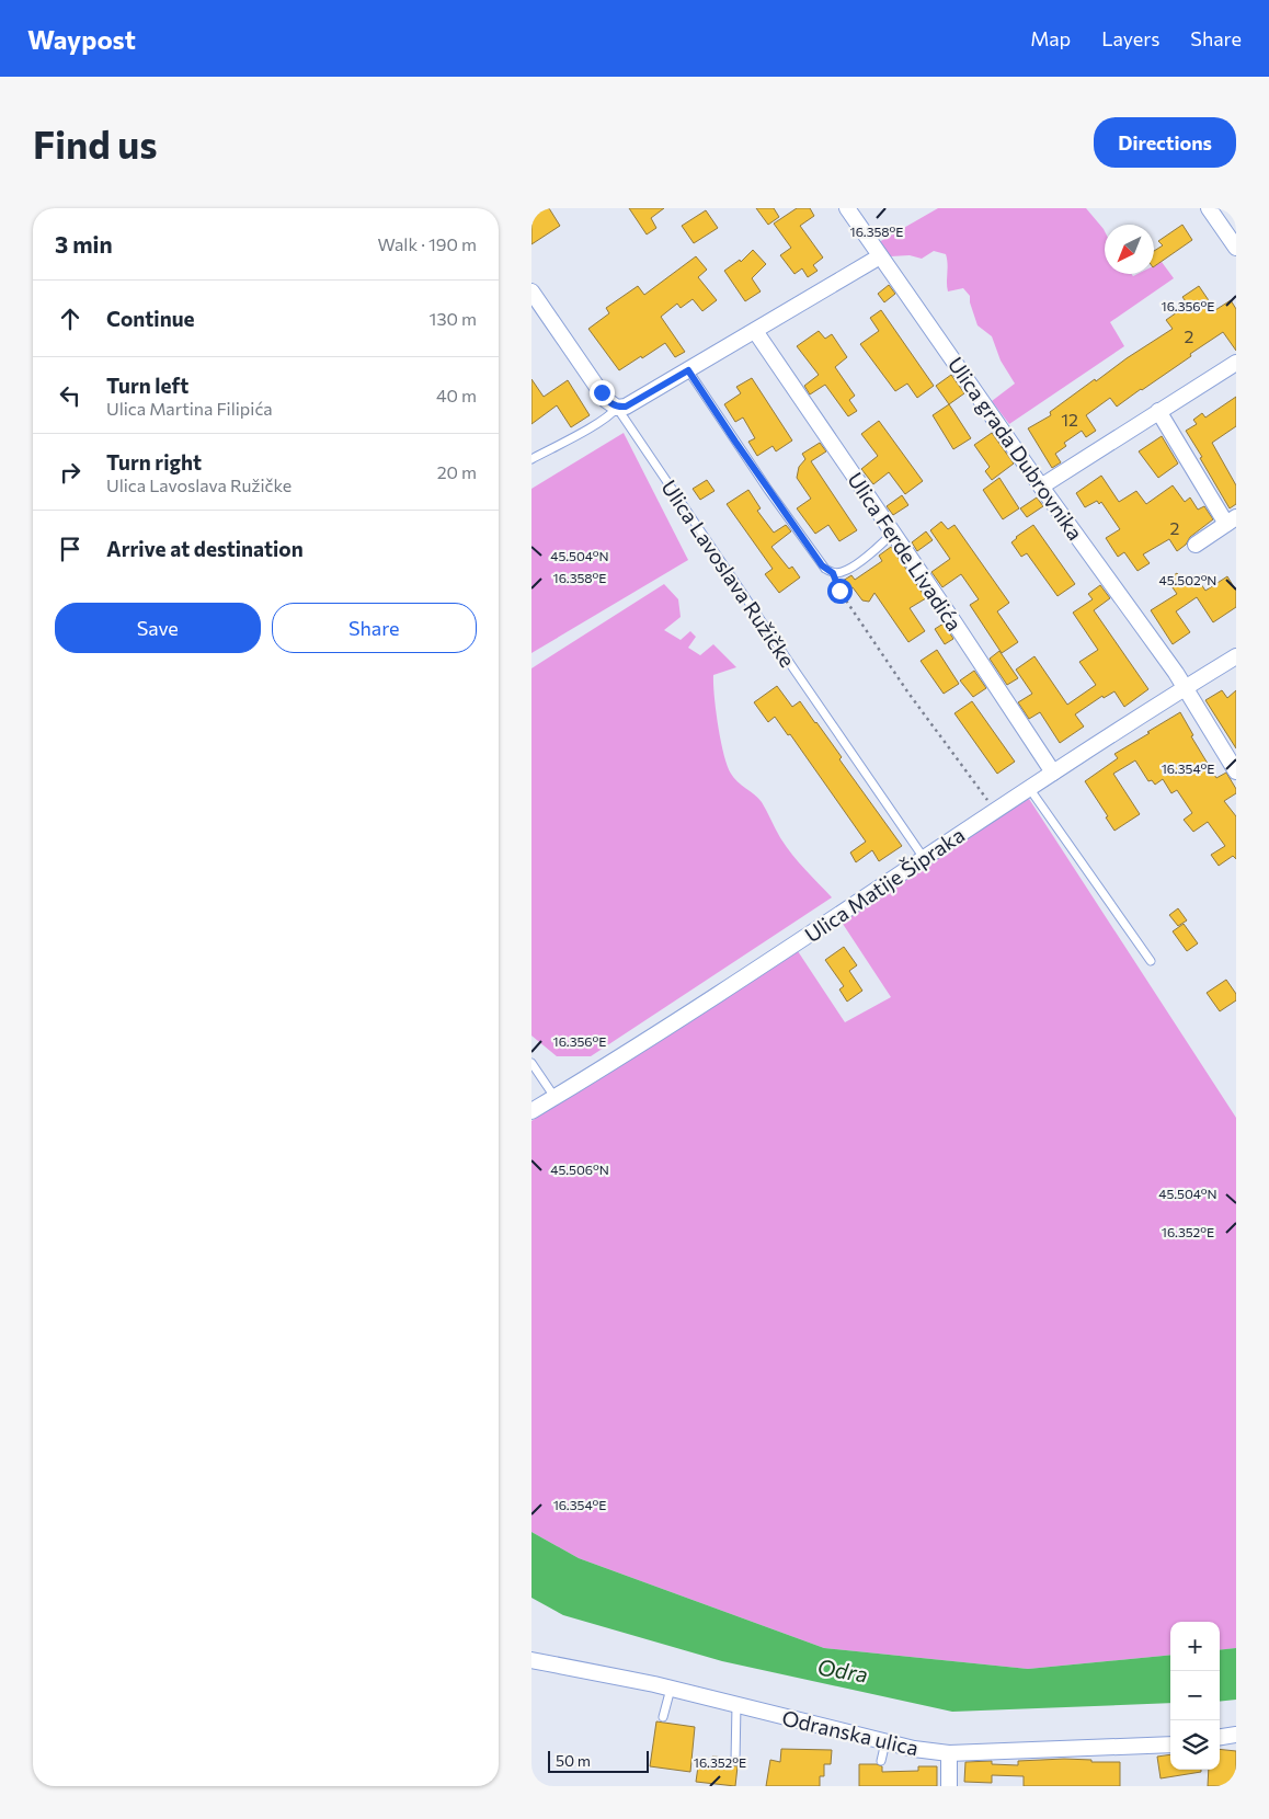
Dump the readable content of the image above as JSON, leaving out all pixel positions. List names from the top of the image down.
{
  "streets": {
    "street": [
      "Ulica grada Dubrovnika",
      "Ulica Ferde Livadića",
      "Ulica Lavoslava Ružičke",
      "Ulica Matije Šipraka",
      "Odranska ulica"
    ]
  },
  "crossings": [
    ["Ulica grada Dubrovnika", "Ulica Matije Šipraka"],
    ["Ulica Ferde Livadića", "Ulica Matije Šipraka"],
    ["Ulica Lavoslava Ružičke", "Ulica Matije Šipraka"]
  ],
  "water": ["Odra"],
  "house_numbers": ["2", "12", "2"],
  "scale_bar": "50 m",
  "north": "bottom left",
  "page": {
    "header": "Waypost",
    "nav": ["Map", "Layers", "Share"],
    "buttons": [
      "Directions",
      ["Save", "Share"]
    ],
    "title": "Find us",
    "heading": ["3 min", "Walk · 190 m"],
    "list": [
      ["Continue", "130 m"],
      ["Turn left", "Ulica Martina Filipića", "40 m"],
      ["Turn right", "Ulica Lavoslava Ružičke", "20 m"],
      "Arrive at destination"
    ],
    "map_buttons": ["+", "−"],
    "scale": "50 m"
  },
  "coordinates": [
    "16.358°E",
    "16.356°E",
    "45.504°N",
    "45.502°N",
    "16.354°E",
    "45.506°N",
    "16.352°E"
  ]
}
